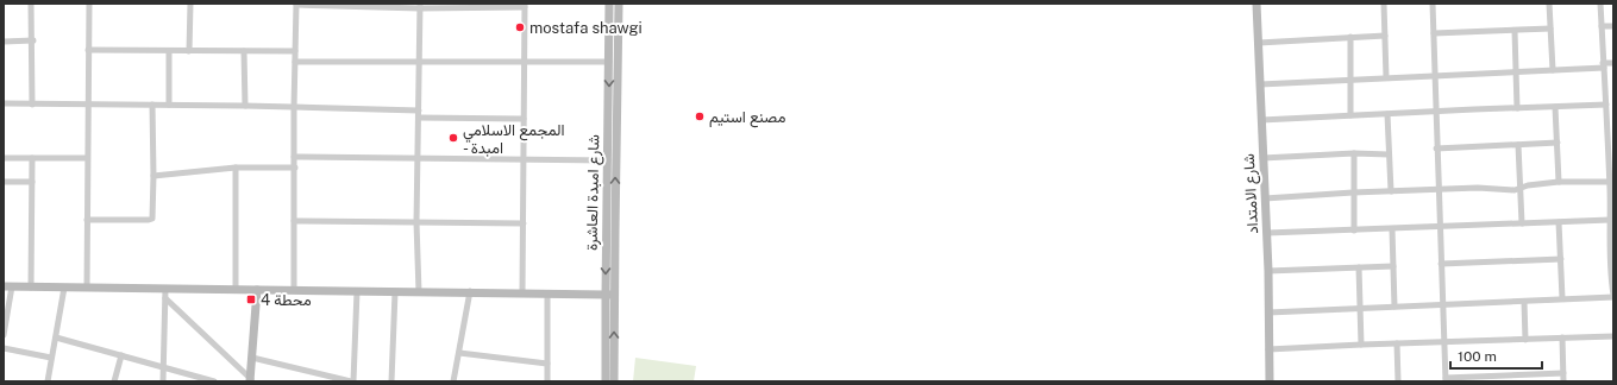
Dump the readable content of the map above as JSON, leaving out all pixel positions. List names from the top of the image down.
{
  "streets": {
    "street": ["شارع امبدة العاشرة", "شارع الامتداد"]
  },
  "places": {
    "other": ["mostafa shawgi", "مصنع استيم", "المجمع الاسلامي - امبدة"],
    "transit": ["محطة 4"]
  },
  "scale_bar": "100 m"
}
